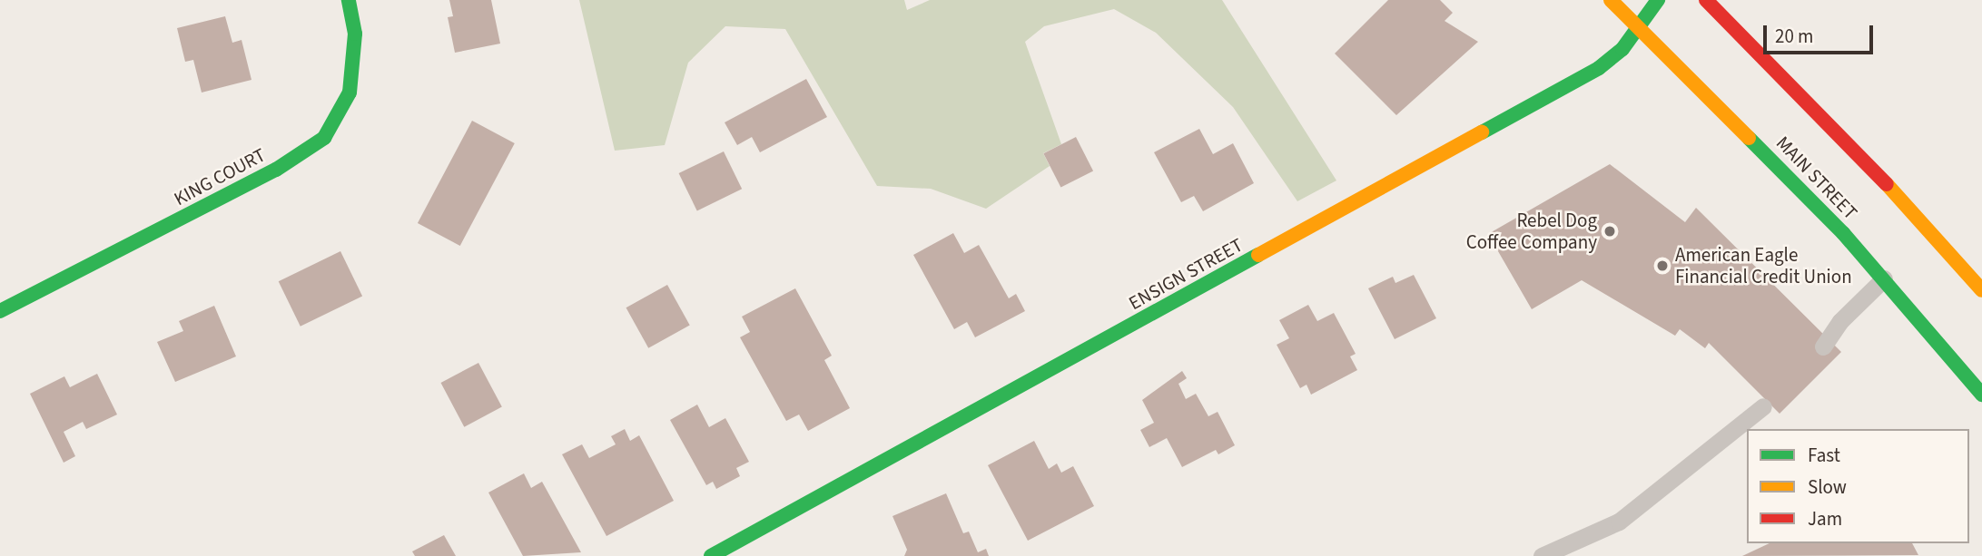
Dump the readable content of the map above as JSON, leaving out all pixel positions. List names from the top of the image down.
{
  "streets": {
    "street": ["KING COURT", "MAIN STREET", "ENSIGN STREET"]
  },
  "crossings": [
    ["MAIN STREET", "ENSIGN STREET"]
  ],
  "places": ["Rebel Dog Coffee Company", "American Eagle Financial Credit Union"],
  "legend": ["Fast", "Slow", "Jam"],
  "scale_bar": "20 m"
}
